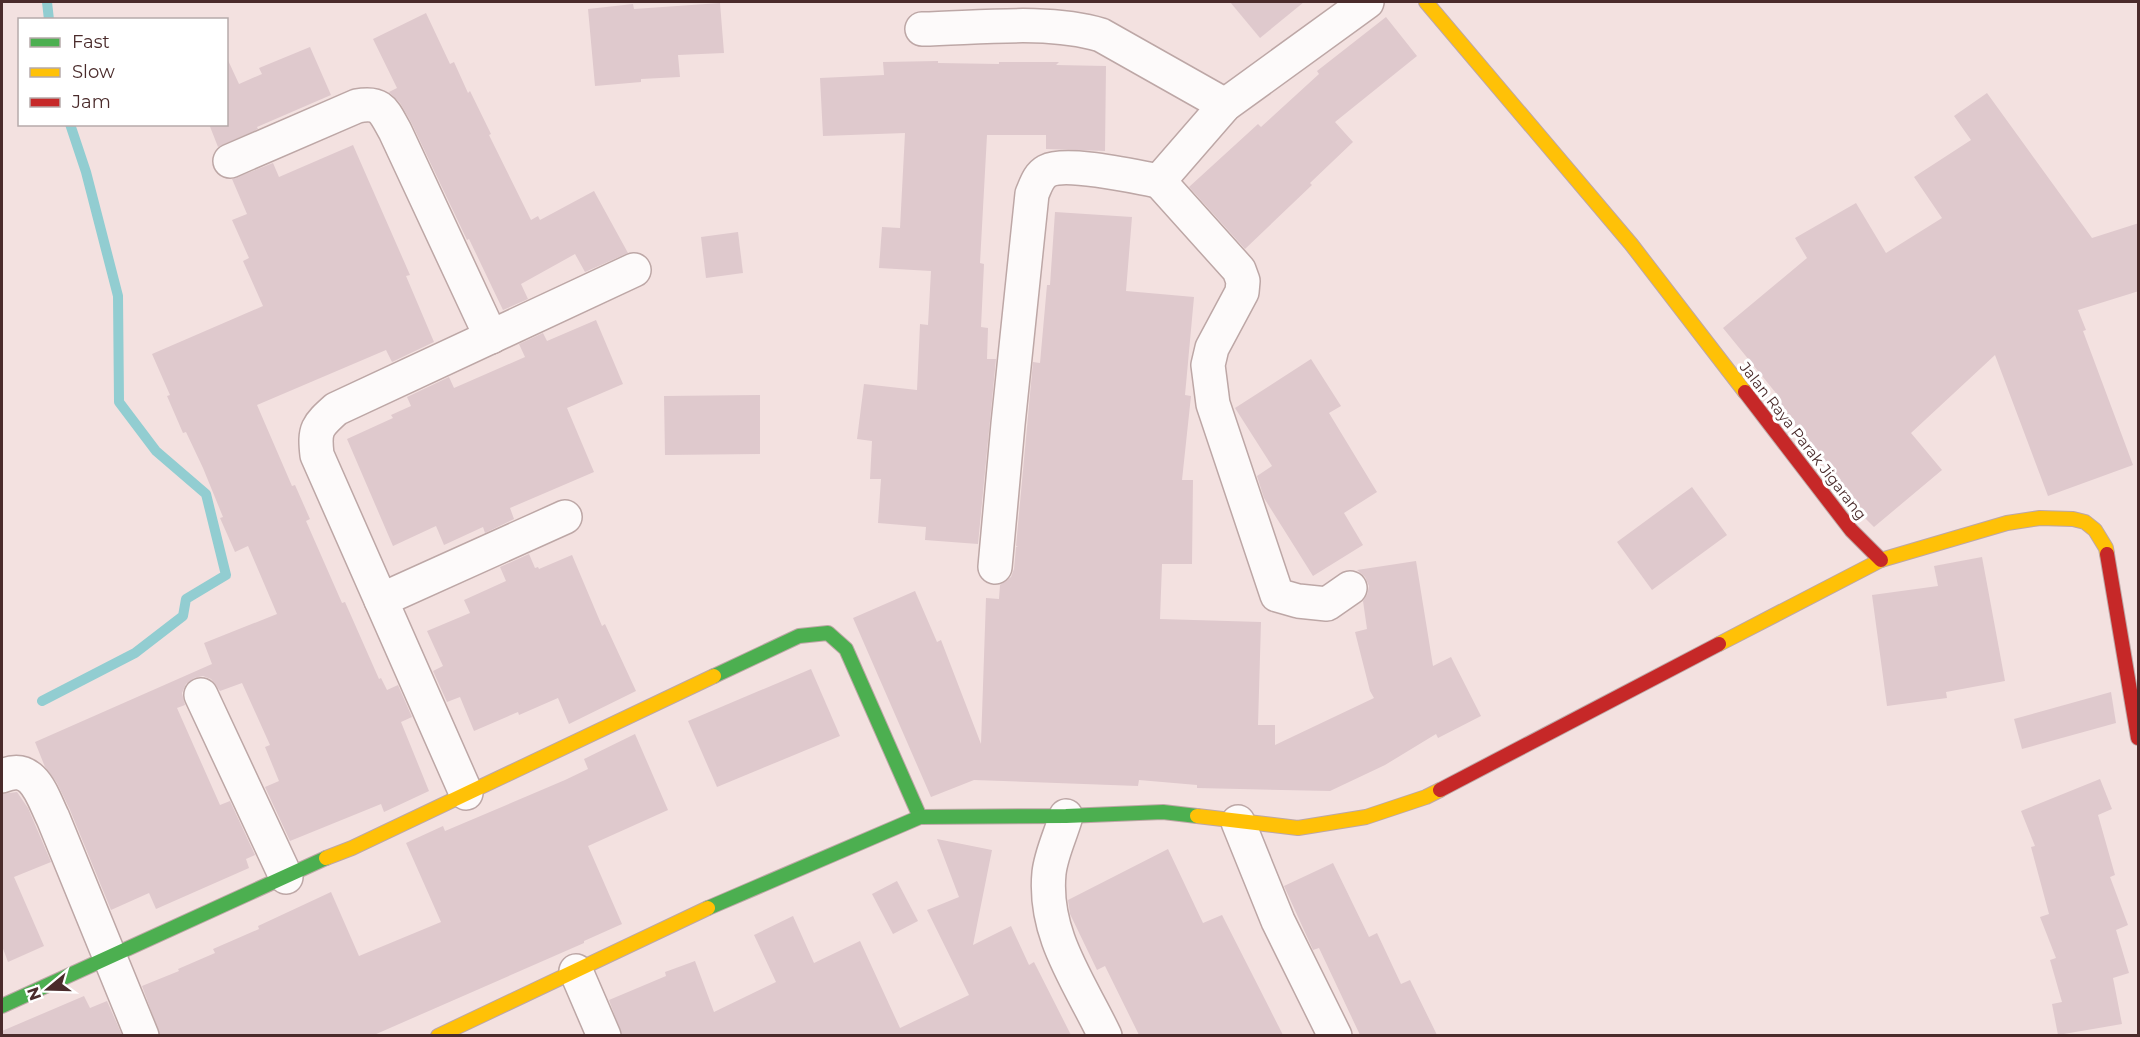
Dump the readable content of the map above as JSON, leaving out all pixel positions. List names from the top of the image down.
{
  "streets": {
    "street": ["Jalan Raya Parak Jigarang"]
  },
  "legend": ["Fast", "Slow", "Jam"],
  "north": "left"
}
